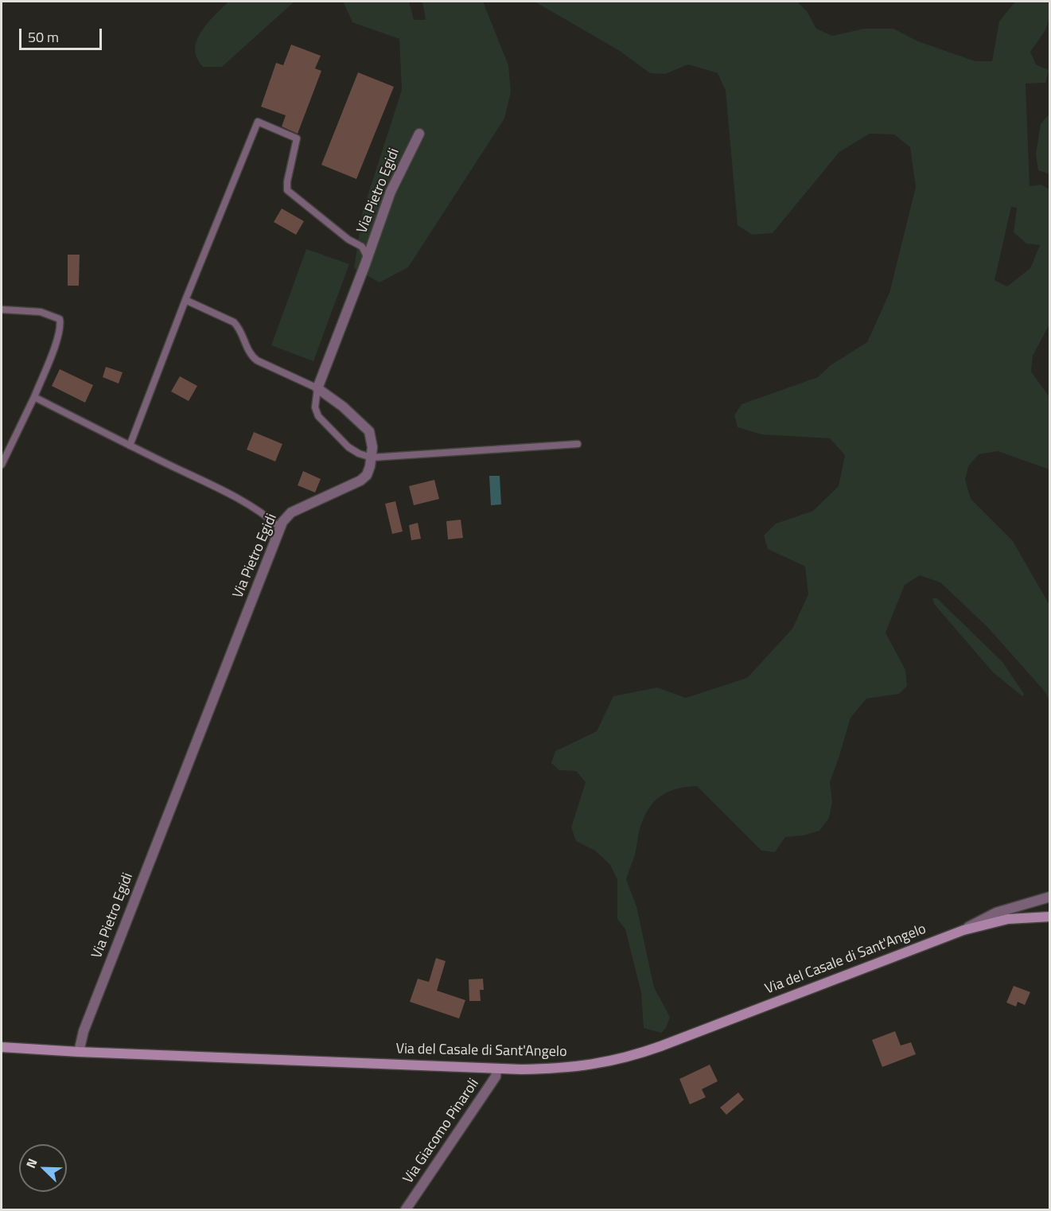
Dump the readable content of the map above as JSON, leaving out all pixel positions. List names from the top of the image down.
{
  "streets": {
    "main road": ["Via del Casale di Sant'Angelo"],
    "street": ["Via Pietro Egidi", "Via Giacomo Pinaroli"]
  },
  "crossings": [
    ["Via Pietro Egidi", "Via del Casale di Sant'Angelo"],
    ["Via del Casale di Sant'Angelo", "Via Giacomo Pinaroli"]
  ],
  "scale_bar": "50 m",
  "north": "top left"
}
